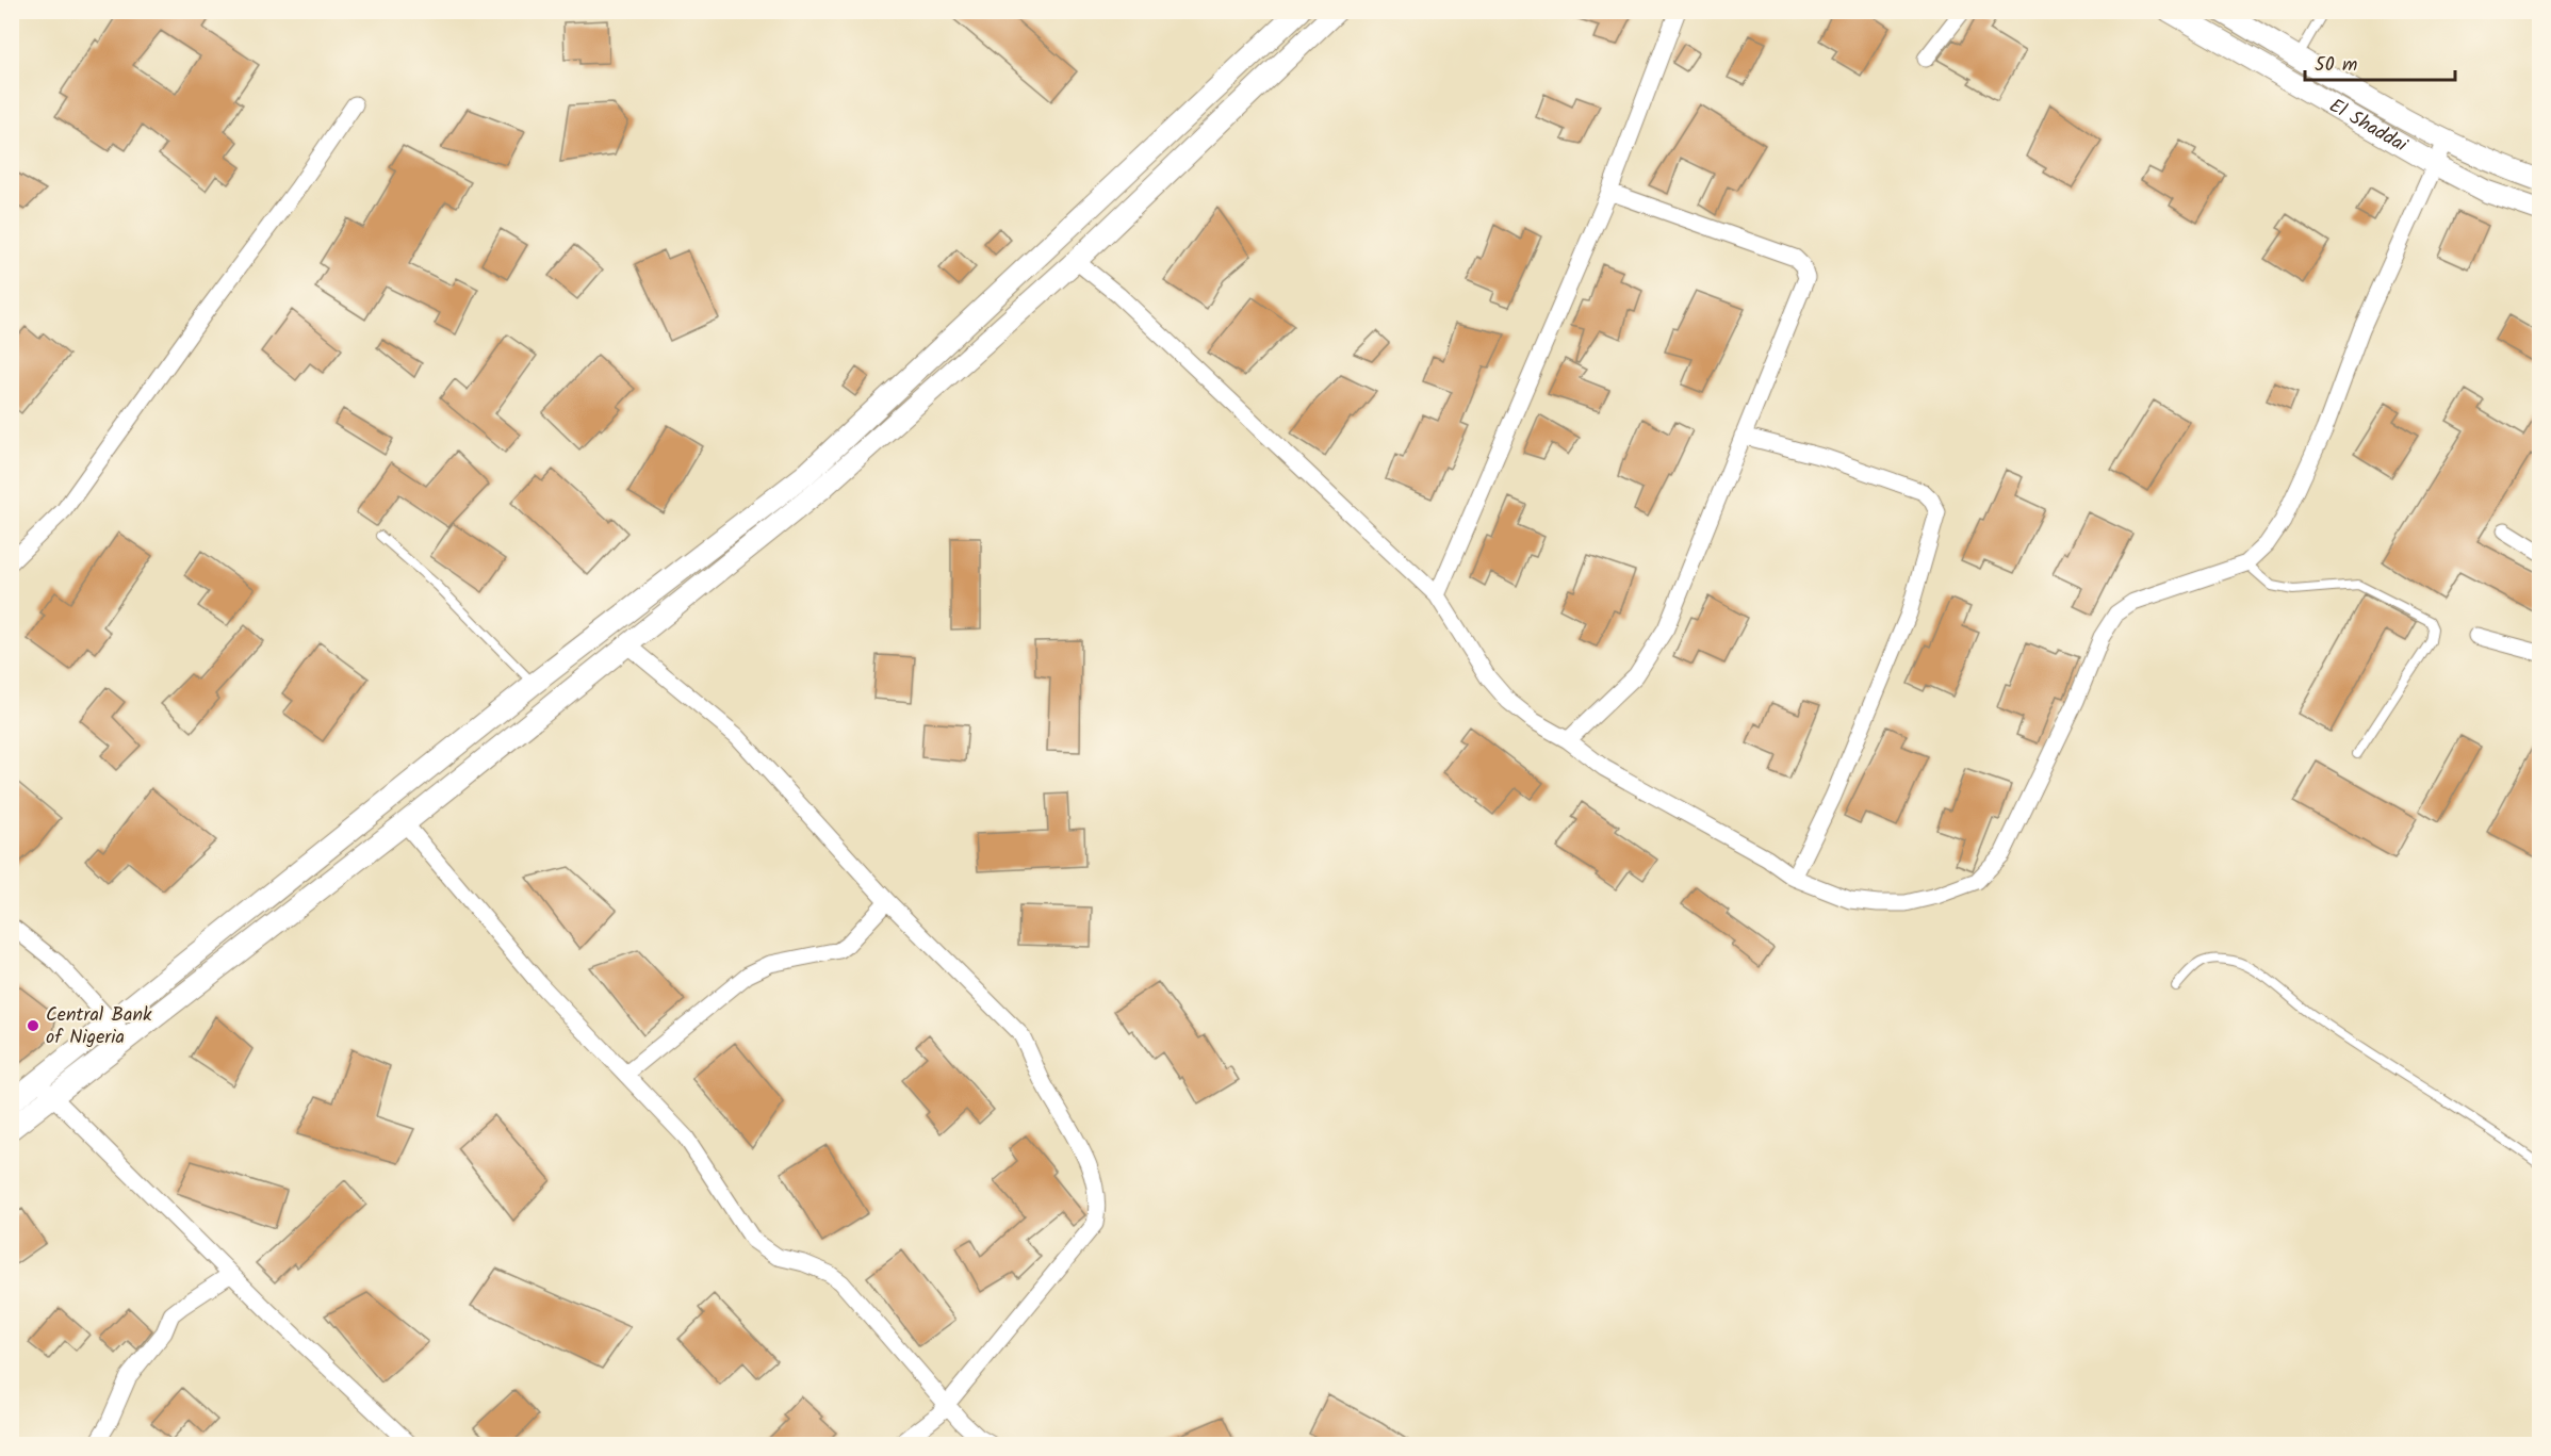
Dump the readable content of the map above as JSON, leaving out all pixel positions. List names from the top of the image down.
{
  "streets": {
    "street": ["El Shaddai"]
  },
  "places": ["Central Bank of Nigeria"],
  "scale_bar": "50 m"
}
